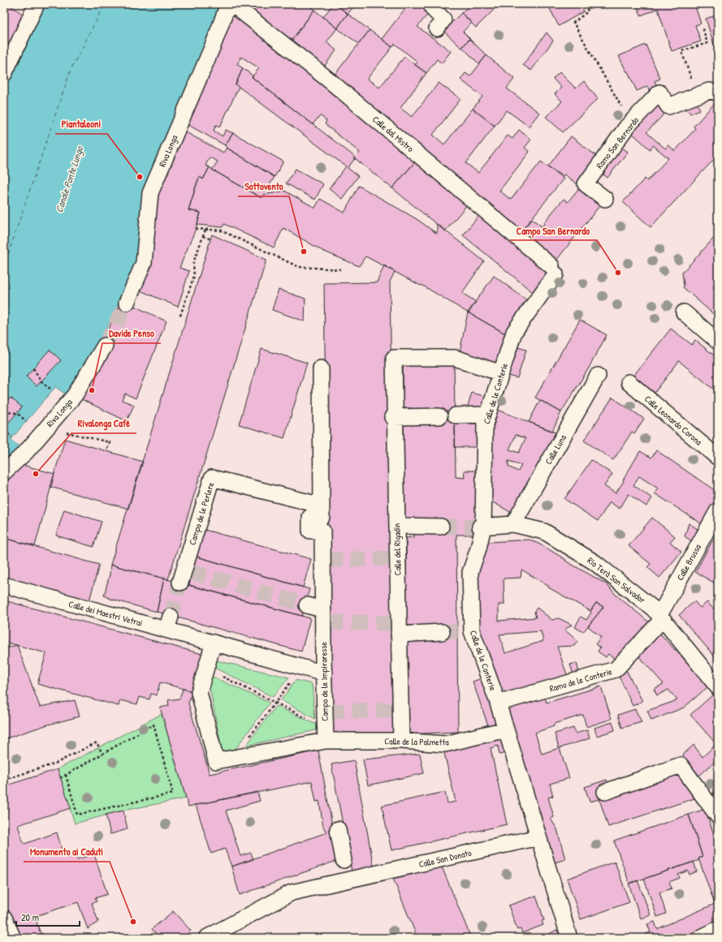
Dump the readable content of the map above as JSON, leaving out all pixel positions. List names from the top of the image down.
{
  "streets": {
    "street": [
      "Calle dal Mistro",
      "Ramo San Bernardo",
      "Riva Longa",
      "Calle de le Conterie",
      "Calle Leonardo Corona",
      "Calle Luna",
      "Campo de le Perlere",
      "Calle del Rigadin",
      "Calle Brussa",
      "Rio Terà San Salvador",
      "Calle dei Maestri Vetrai",
      "Ramo de le Conterie",
      "Campo de le Impiraresse",
      "Calle de la Palmetta",
      "Calle San Donato"
    ]
  },
  "crossings": [
    ["Calle dal Mistro", "Calle de le Conterie"],
    ["Calle de le Conterie", "Calle del Rigadin"],
    ["Calle de le Conterie", "Rio Terà San Salvador"],
    ["Calle de le Conterie", "Ramo de le Conterie"],
    ["Calle de le Conterie", "Calle de la Palmetta"],
    ["Calle de le Conterie", "Calle San Donato"],
    ["Calle Luna", "Rio Terà San Salvador"],
    ["Calle del Rigadin", "Calle de la Palmetta"],
    ["Calle Brussa", "Rio Terà San Salvador"],
    ["Calle Brussa", "Ramo de le Conterie"],
    ["Rio Terà San Salvador", "Ramo de le Conterie"],
    ["Calle dei Maestri Vetrai", "Campo de le Impiraresse"],
    ["Campo de le Impiraresse", "Calle de la Palmetta"]
  ],
  "water": ["Canale Ponte Lungo"],
  "places": [
    "Piantaleoni",
    "Sottovento",
    "Campo San Bernardo",
    "Davide Penso",
    "Rivalonga Café",
    "Monumento ai Caduti"
  ],
  "scale_bar": "20 m"
}
